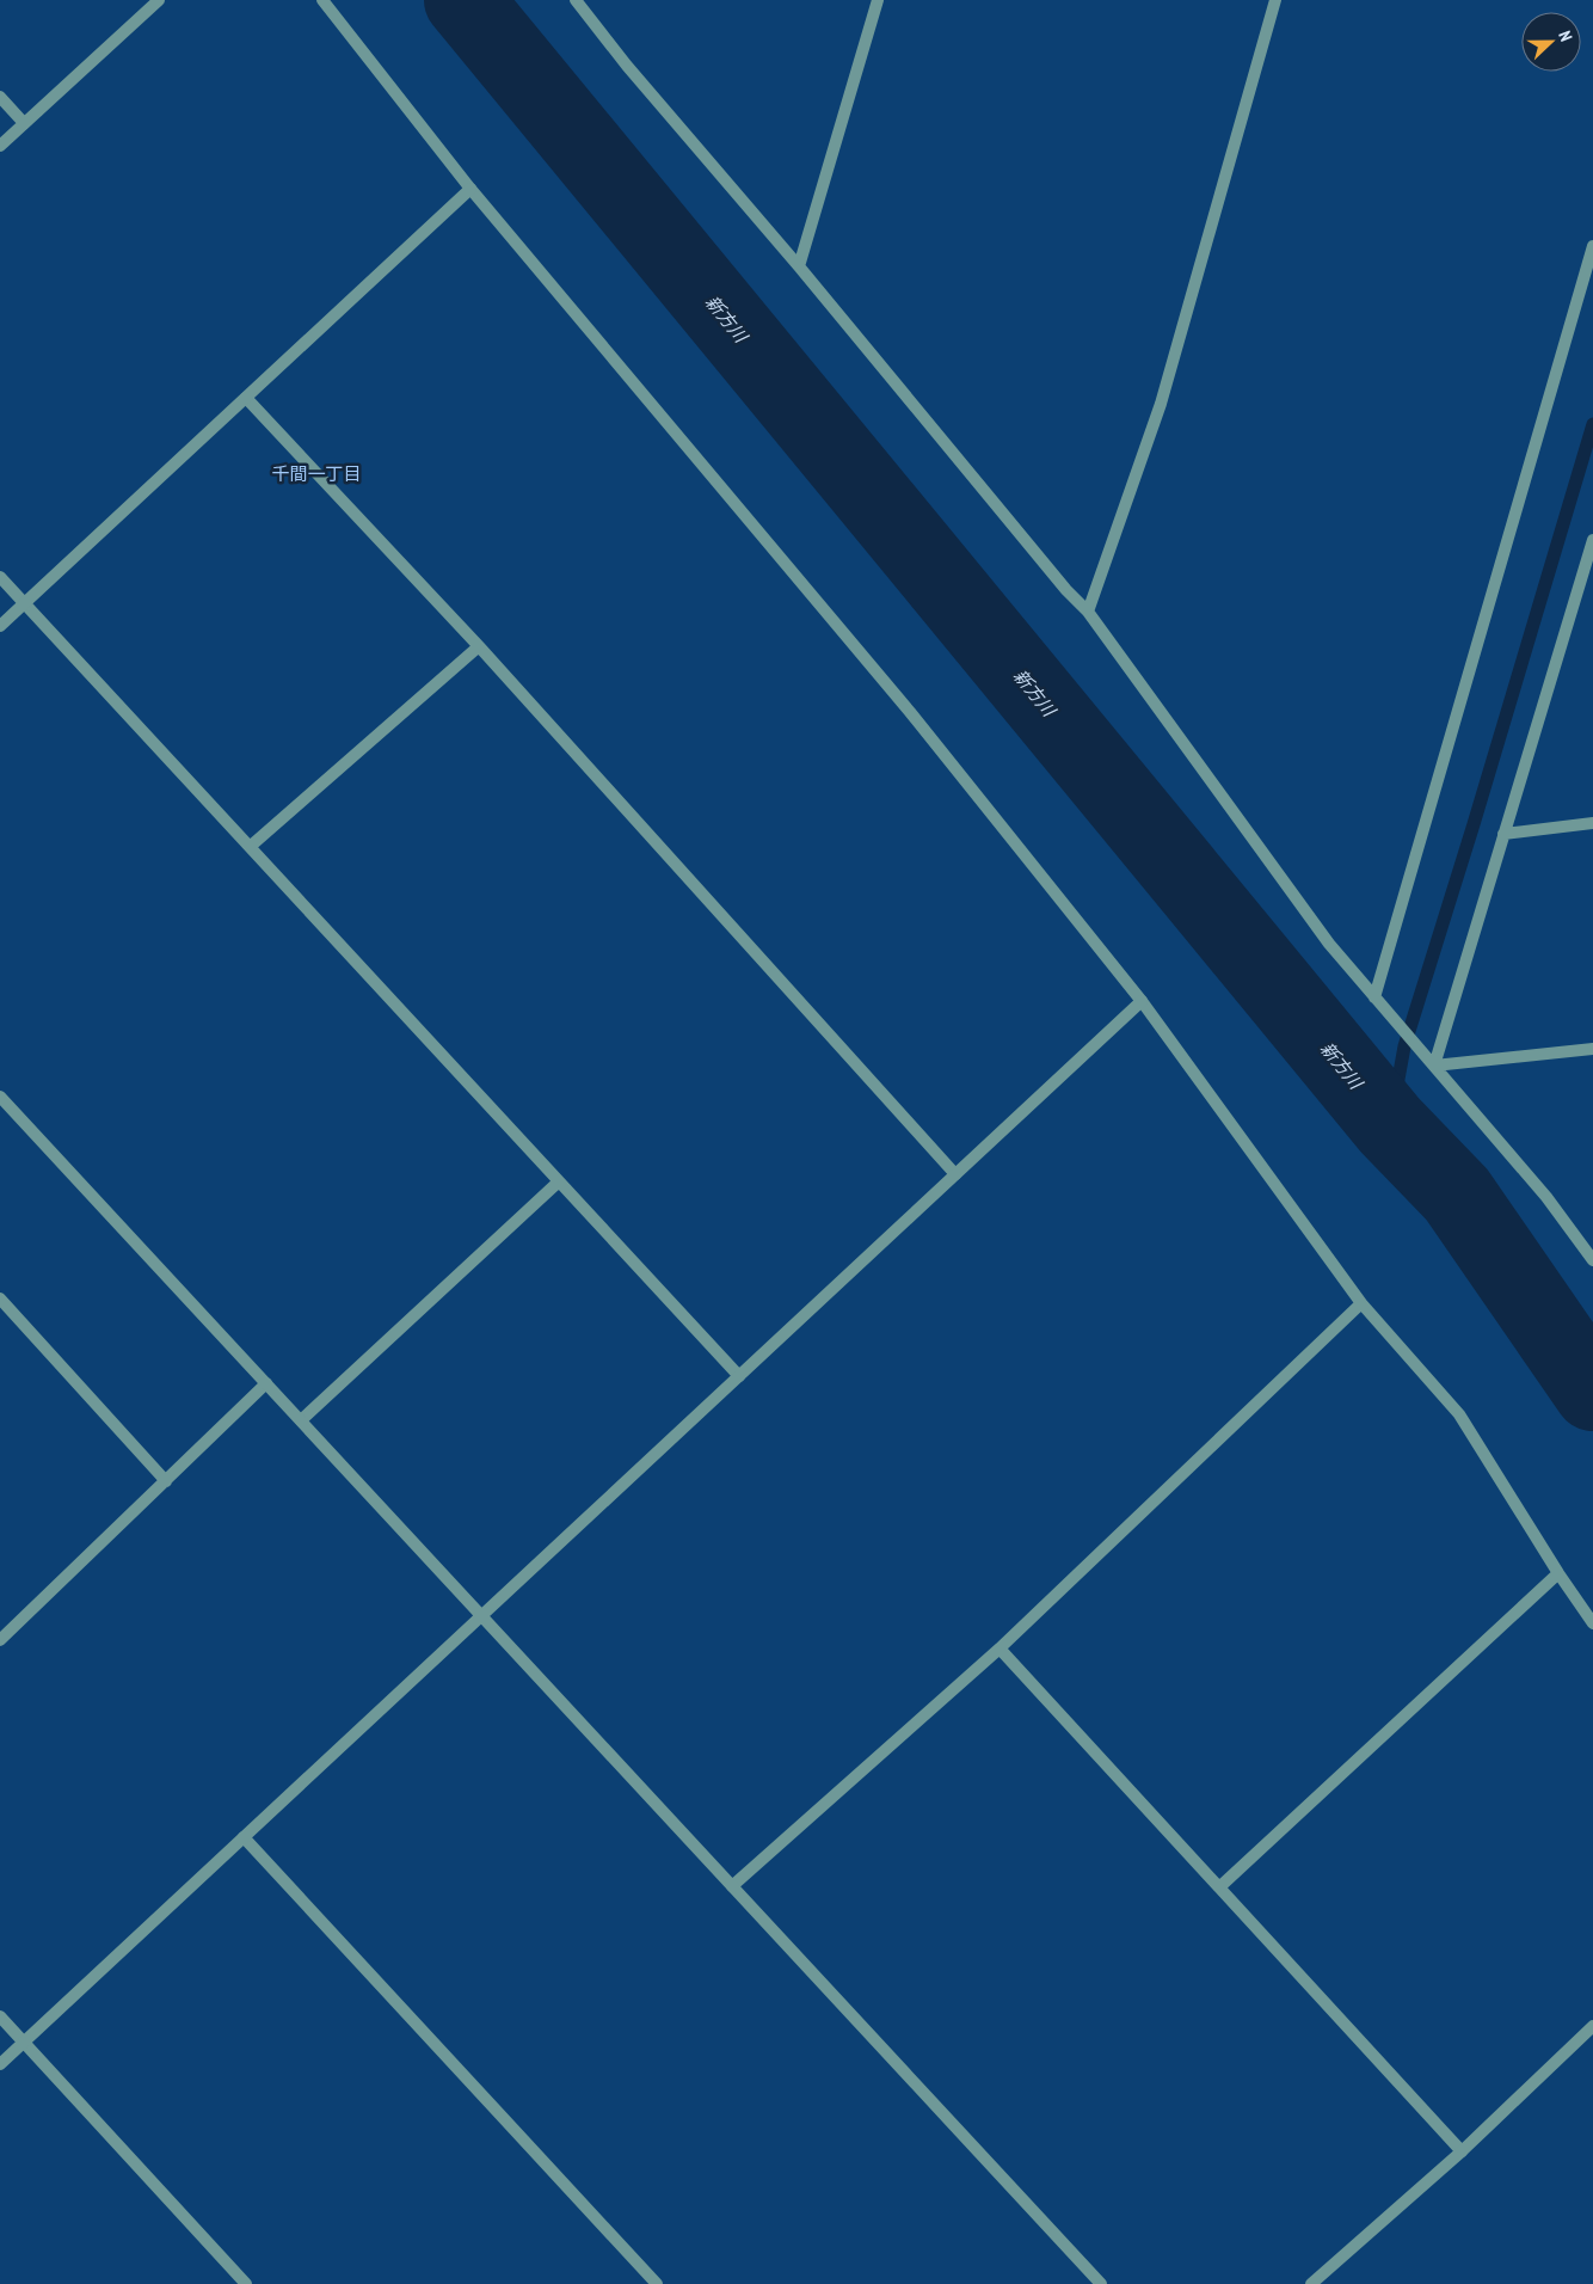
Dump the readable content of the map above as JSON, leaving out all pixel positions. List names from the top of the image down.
{
  "districts": ["千間一丁目"],
  "water": ["新方川"],
  "north": "right"
}
